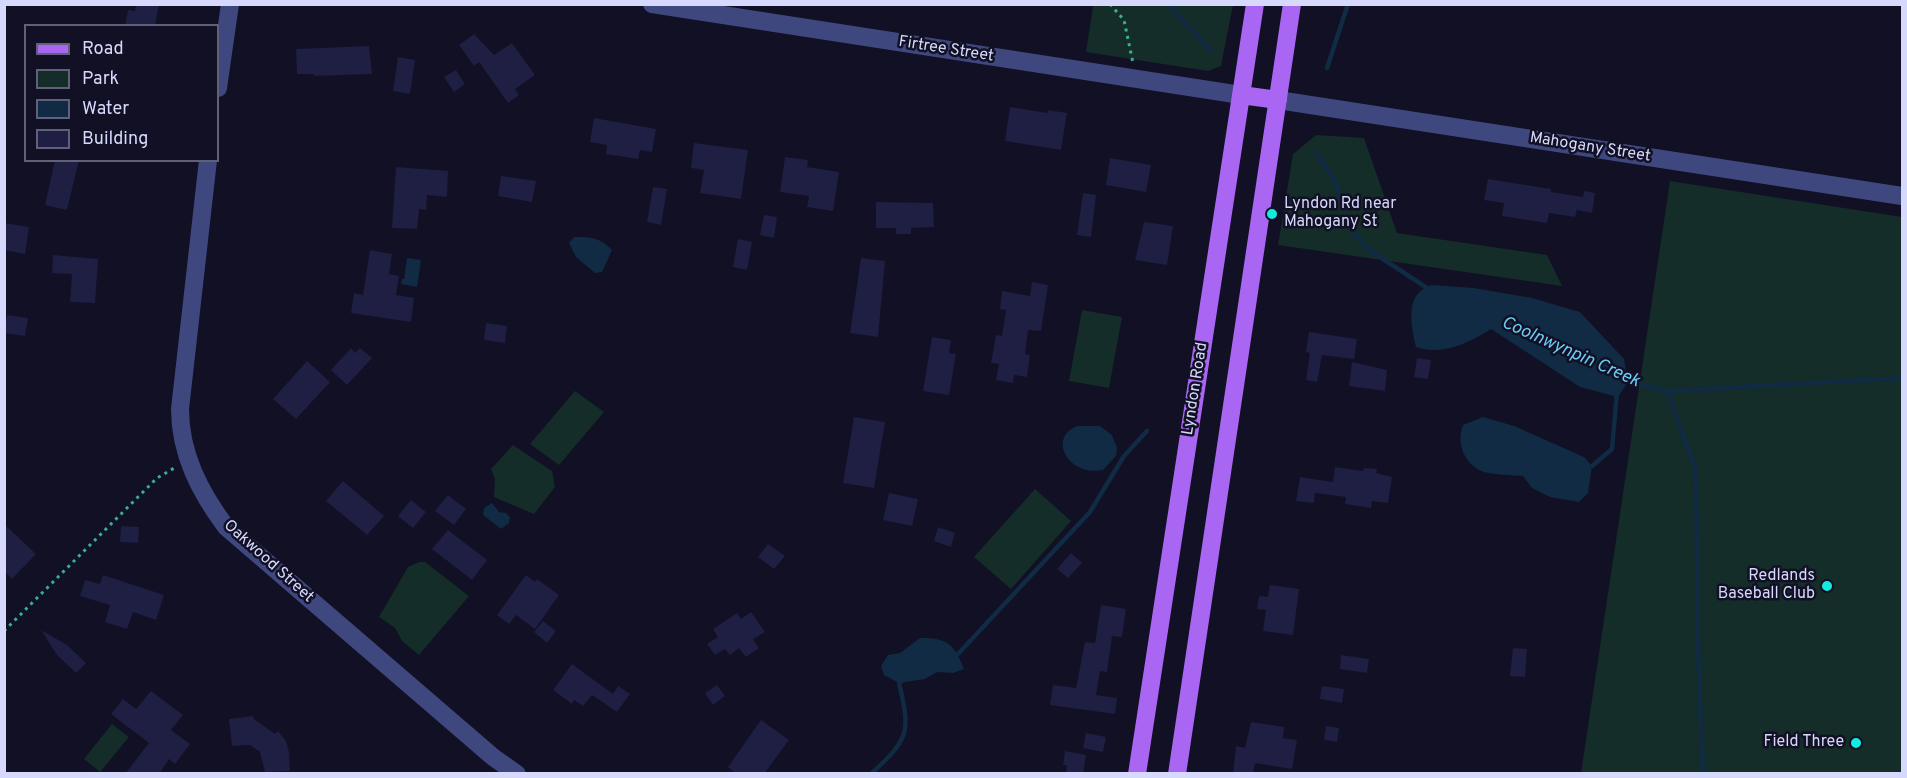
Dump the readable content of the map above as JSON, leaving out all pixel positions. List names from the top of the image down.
{
  "streets": {
    "main road": ["Lyndon Road"],
    "street": ["Firtree Street", "Mahogany Street", "Oakwood Street"]
  },
  "crossings": [
    ["Firtree Street", "Lyndon Road"]
  ],
  "water": ["Coolnwynpin Creek"],
  "places": ["Lyndon Rd near Mahogany St", "Redlands Baseball Club", "Field Three"],
  "legend": [
    "Road",
    "Park",
    "Water",
    "Building"
  ]
}
